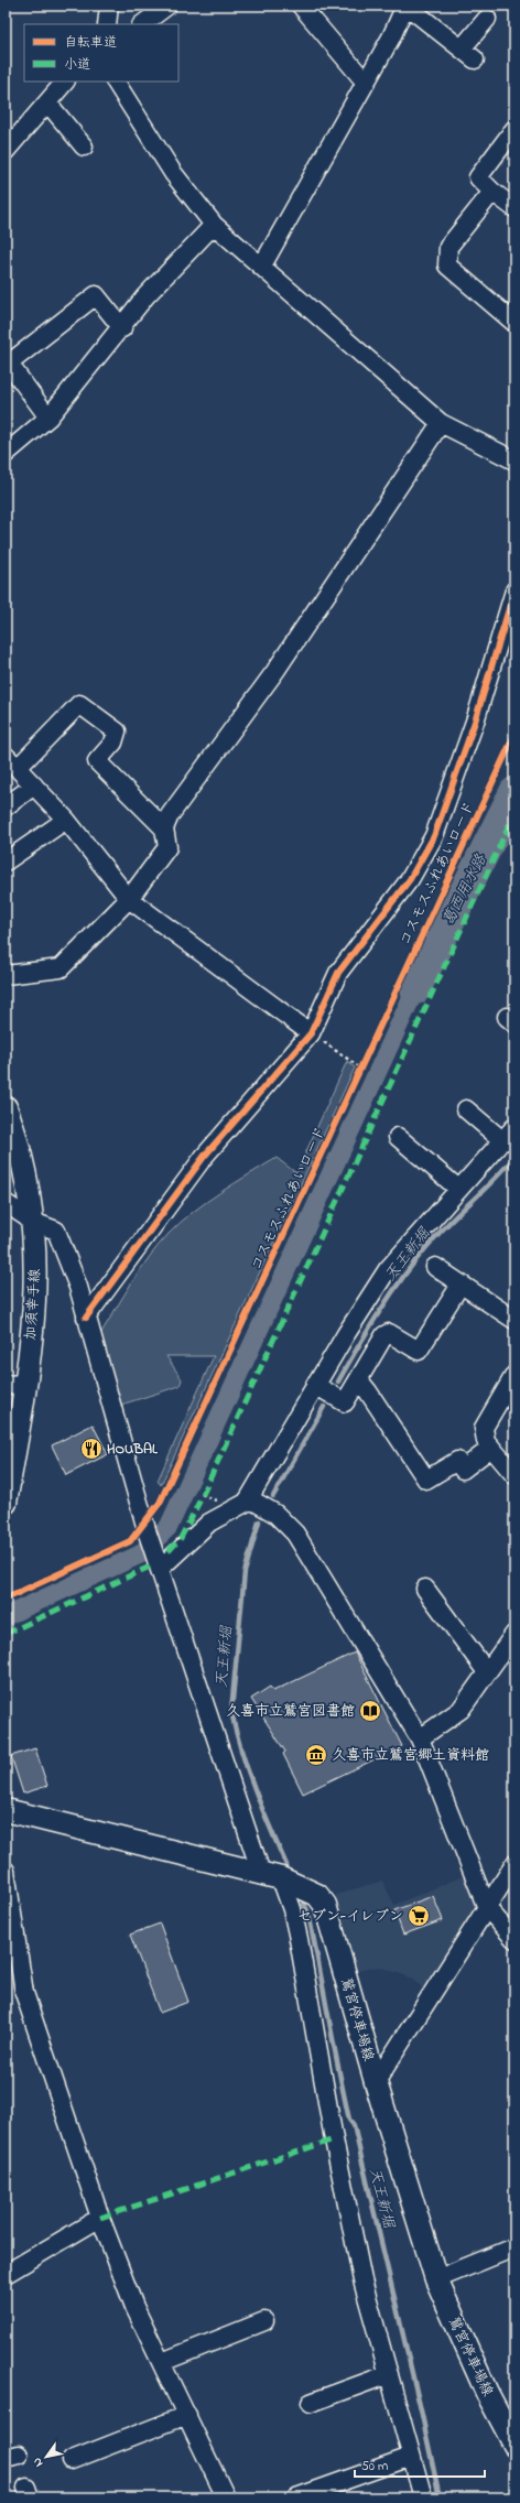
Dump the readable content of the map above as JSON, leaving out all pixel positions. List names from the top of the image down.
{
  "streets": {
    "main road": ["加須幸手線", "鷲宮停車場線"],
    "cycle path": ["コスモスふれあいロード"]
  },
  "water": ["葛西用水路", "天王新堀"],
  "places": {
    "restaurant": ["HOUBAL"],
    "library": ["久喜市立鷲宮図書館"],
    "museum": ["久喜市立鷲宮郷土資料館"],
    "supermarket": ["セブン-イレブン"]
  },
  "legend": ["自転車道", "小道"],
  "scale_bar": "50 m",
  "north": "bottom left"
}
